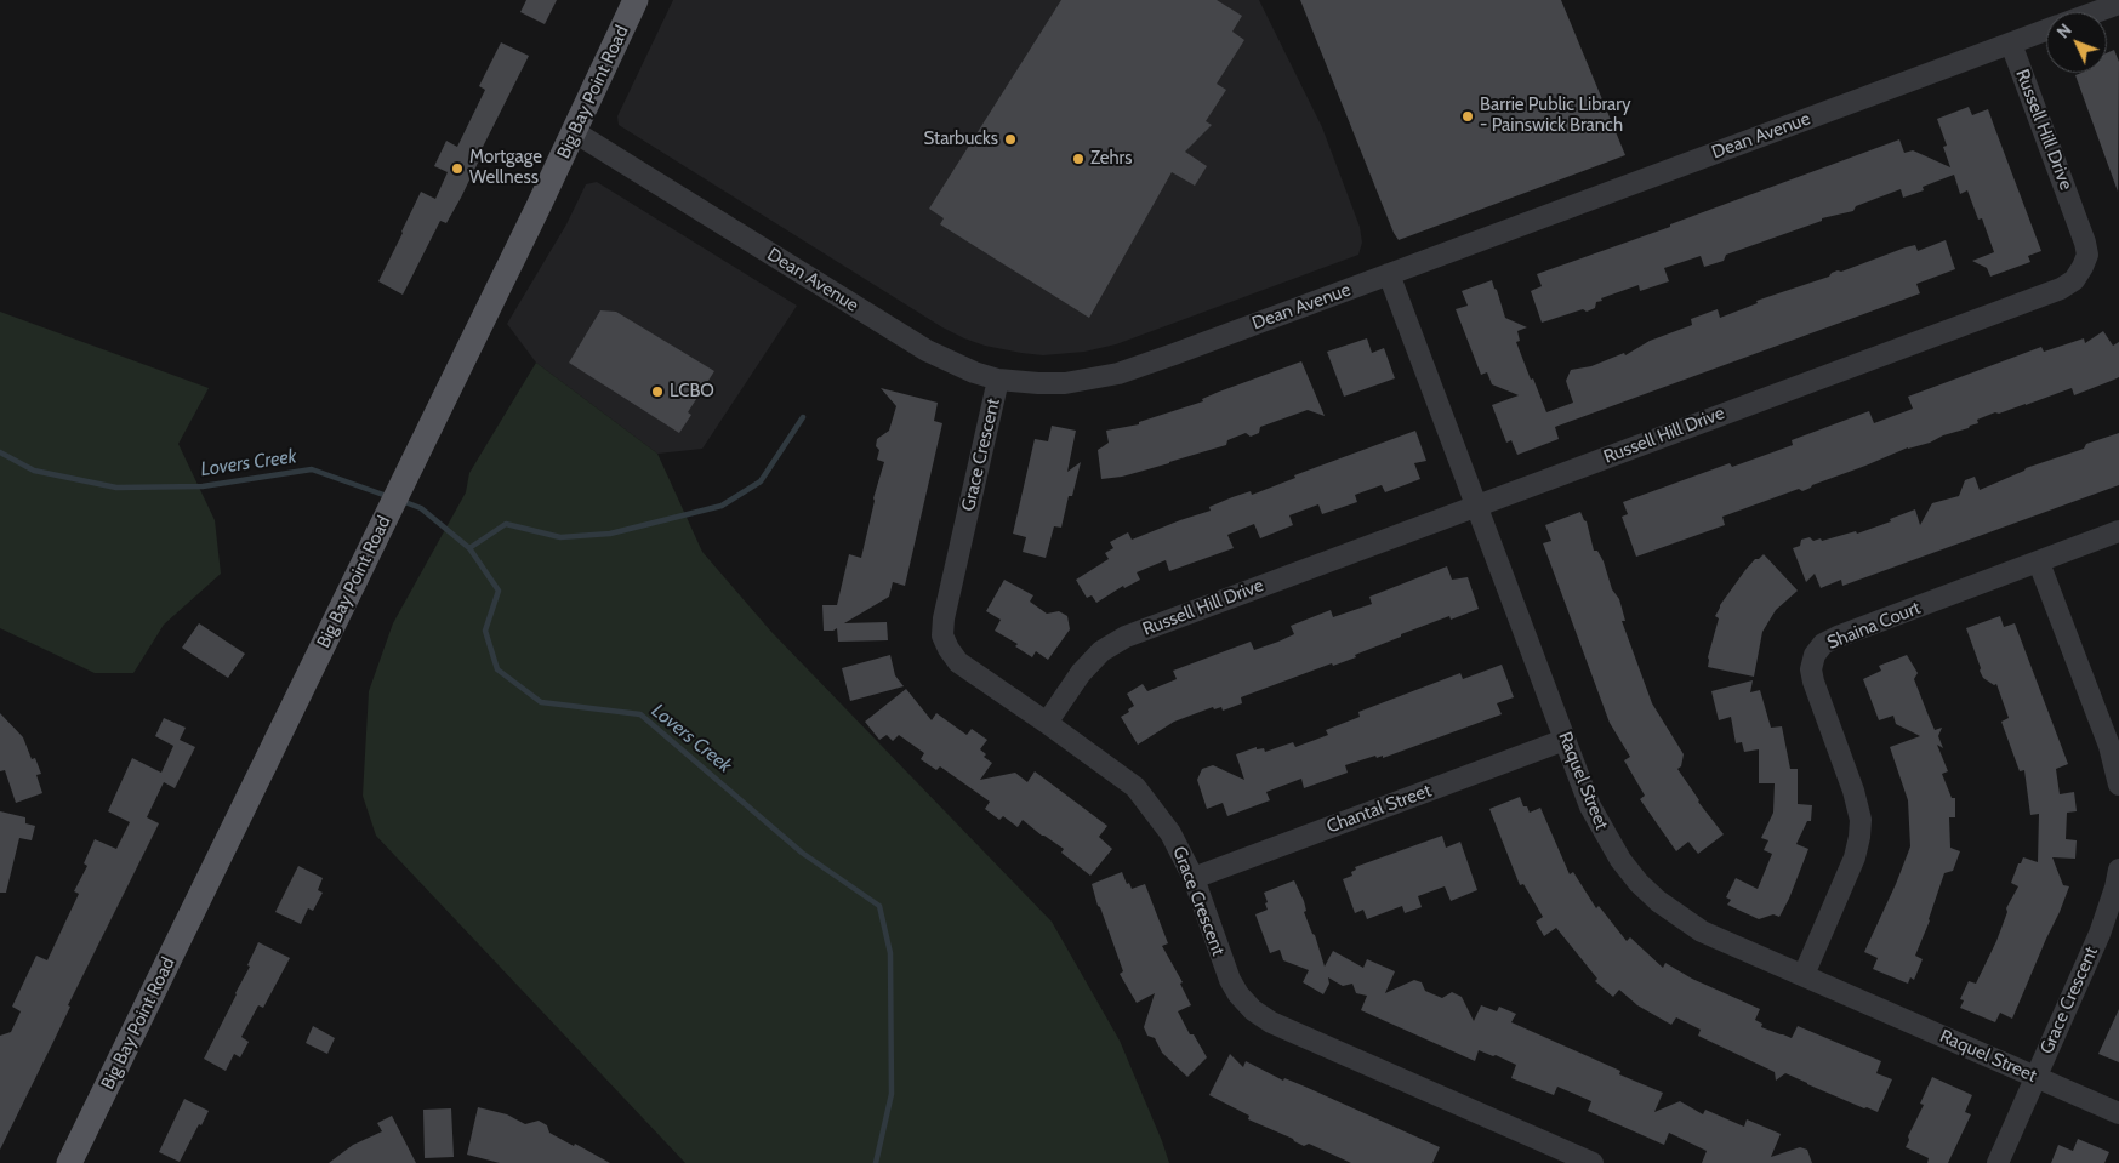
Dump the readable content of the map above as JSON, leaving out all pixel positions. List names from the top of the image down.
{
  "streets": {
    "main road": ["Big Bay Point Road"],
    "street": [
      "Russell Hill Drive",
      "Dean Avenue",
      "Grace Crescent",
      "Shaina Court",
      "Raquel Street",
      "Chantal Street"
    ]
  },
  "crossings": [
    ["Big Bay Point Road", "Dean Avenue"],
    ["Russell Hill Drive", "Dean Avenue"],
    ["Russell Hill Drive", "Grace Crescent"],
    ["Russell Hill Drive", "Raquel Street"],
    ["Dean Avenue", "Grace Crescent"],
    ["Dean Avenue", "Raquel Street"],
    ["Grace Crescent", "Raquel Street"],
    ["Grace Crescent", "Chantal Street"],
    ["Shaina Court", "Raquel Street"],
    ["Raquel Street", "Chantal Street"]
  ],
  "water": ["Lovers Creek"],
  "places": [
    "Barrie Public Library - Painswick Branch",
    "Starbucks",
    "Zehrs",
    "Mortgage Wellness",
    "LCBO"
  ],
  "north": "top left"
}
